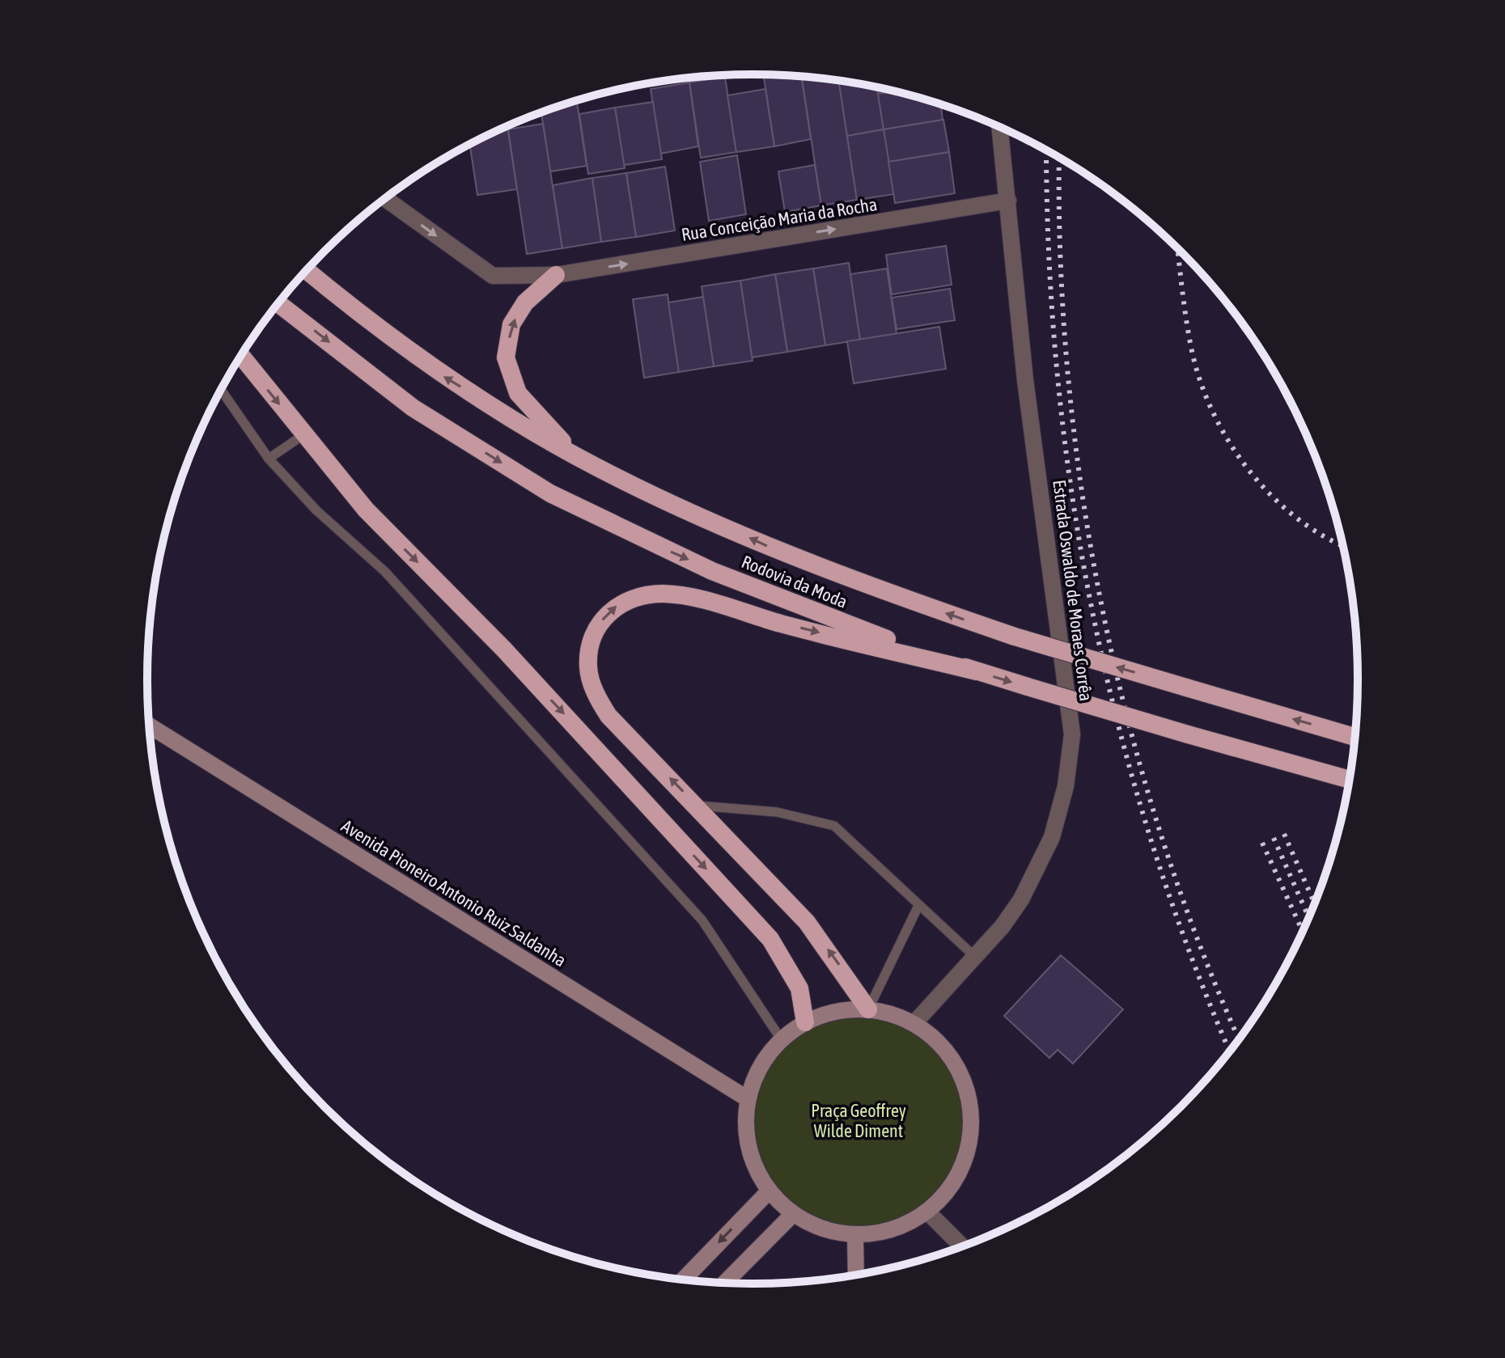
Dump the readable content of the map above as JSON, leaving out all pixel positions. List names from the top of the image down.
{
  "streets": {
    "highway": ["Rodovia da Moda"],
    "main road": ["Avenida Pioneiro Antonio Ruiz Saldanha"],
    "street": ["Rua Conceição Maria da Rocha", "Estrada Oswaldo de Moraes Corrêa"]
  },
  "crossings": [
    ["Rua Conceição Maria da Rocha", "Estrada Oswaldo de Moraes Corrêa"],
    ["Estrada Oswaldo de Moraes Corrêa", "Avenida Pioneiro Antonio Ruiz Saldanha"]
  ],
  "one_way": ["Rua Conceição Maria da Rocha"],
  "parks": ["Praça Geoffrey Wilde Diment"]
}
